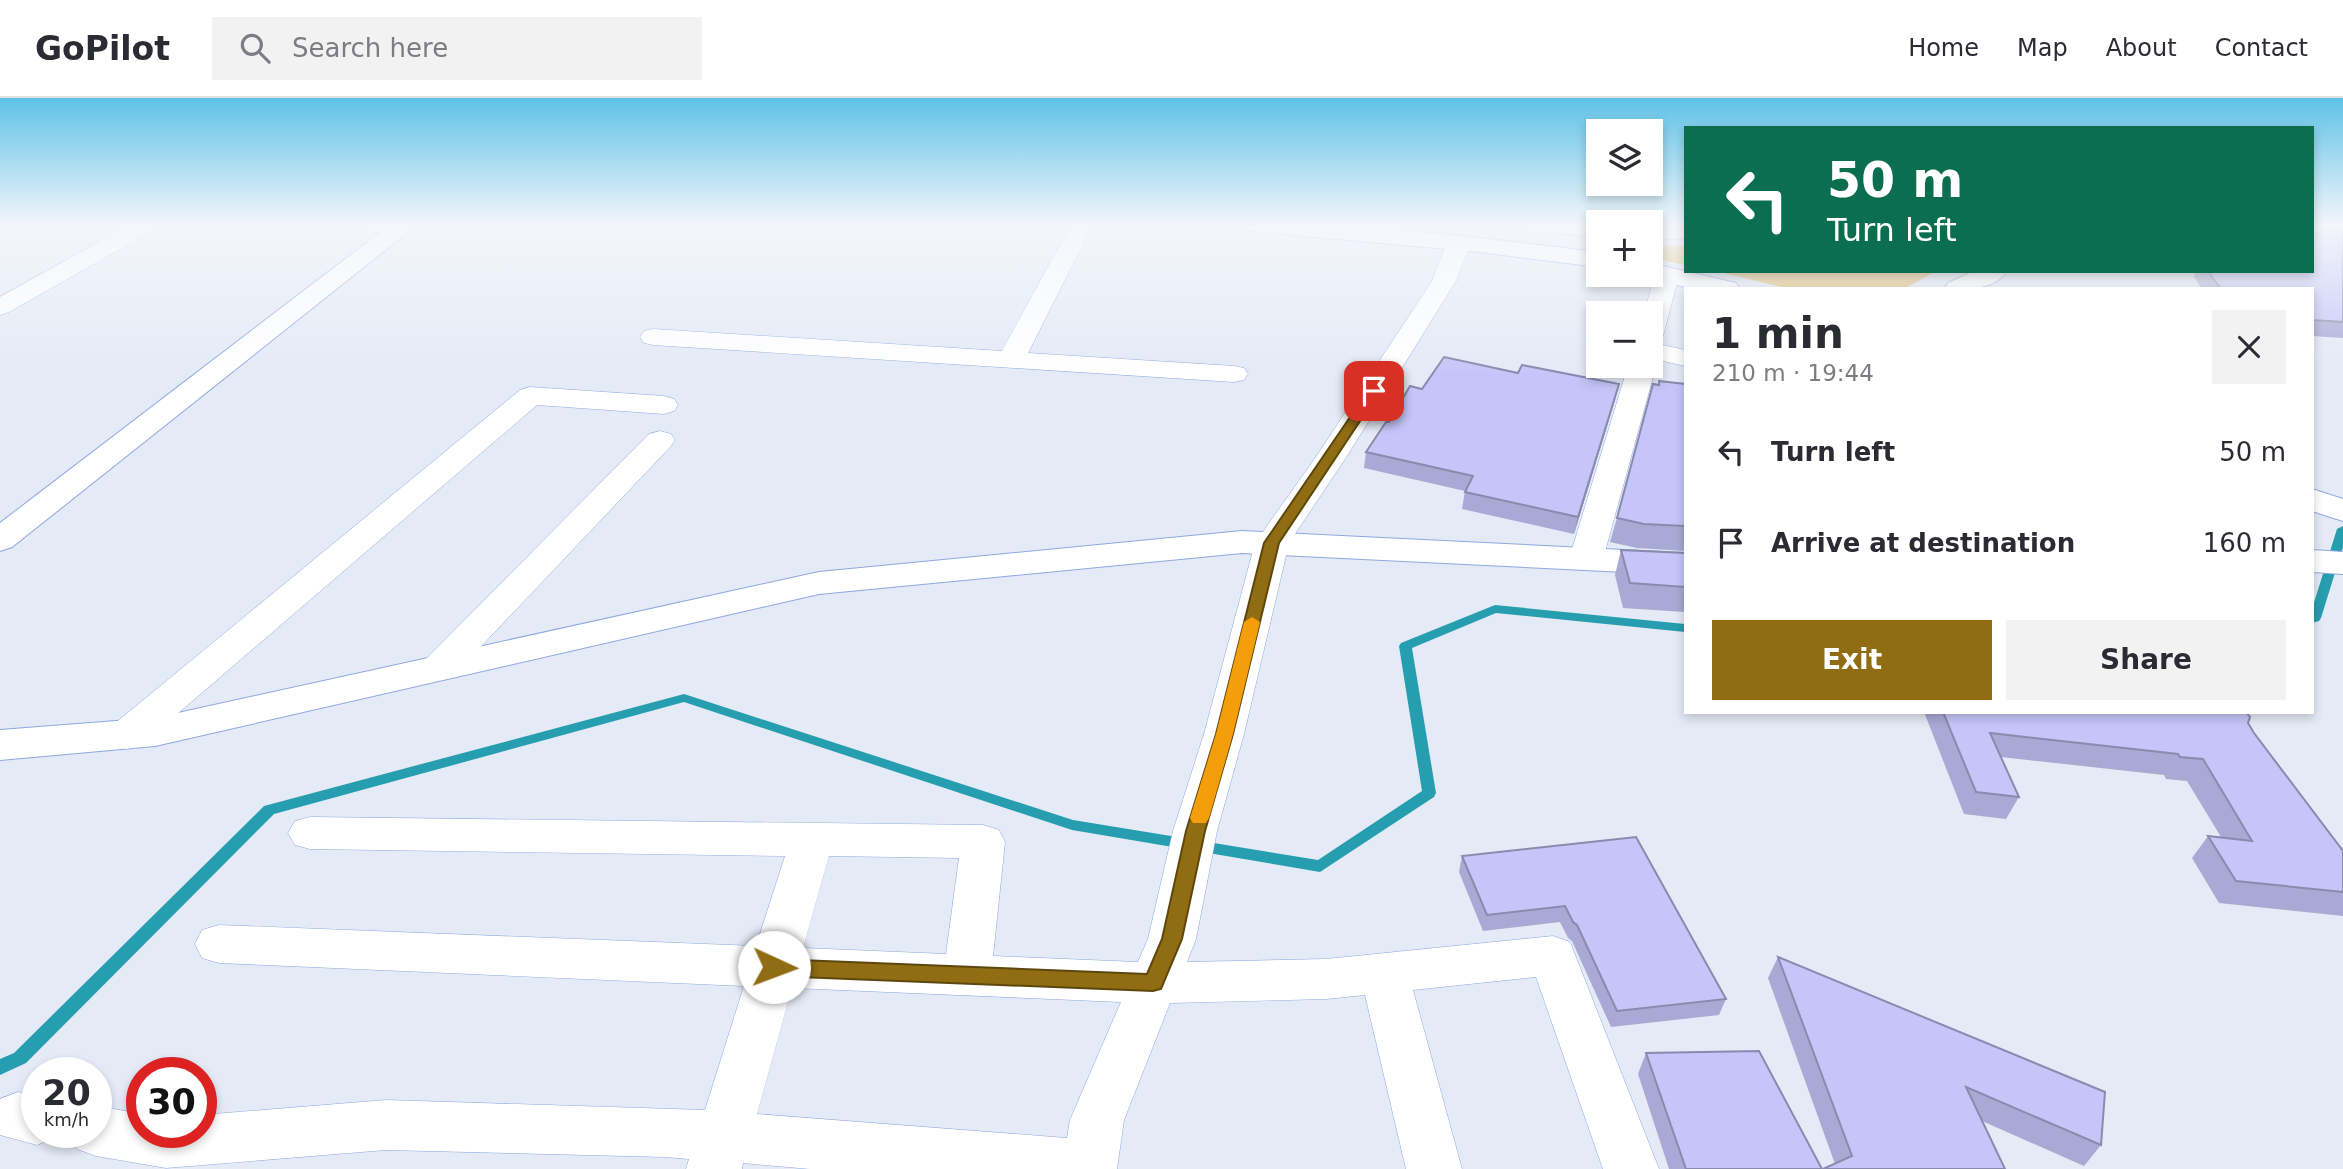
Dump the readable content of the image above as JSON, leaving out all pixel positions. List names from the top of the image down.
{
  "page": {
    "header": "GoPilot",
    "search": "Search here",
    "nav": [
      "Home",
      "Map",
      "About",
      "Contact"
    ],
    "map_buttons": ["+", "−"],
    "turn": ["50 m", "Turn left"],
    "heading": ["1 min", "210 m · 19:44"],
    "list": [
      {
        "name": "Turn left",
        "value": "50 m"
      },
      {
        "name": "Arrive at destination",
        "value": "160 m"
      }
    ],
    "buttons": ["Exit", "Share"],
    "speed": "20 km/h",
    "limit": "30"
  }
}
